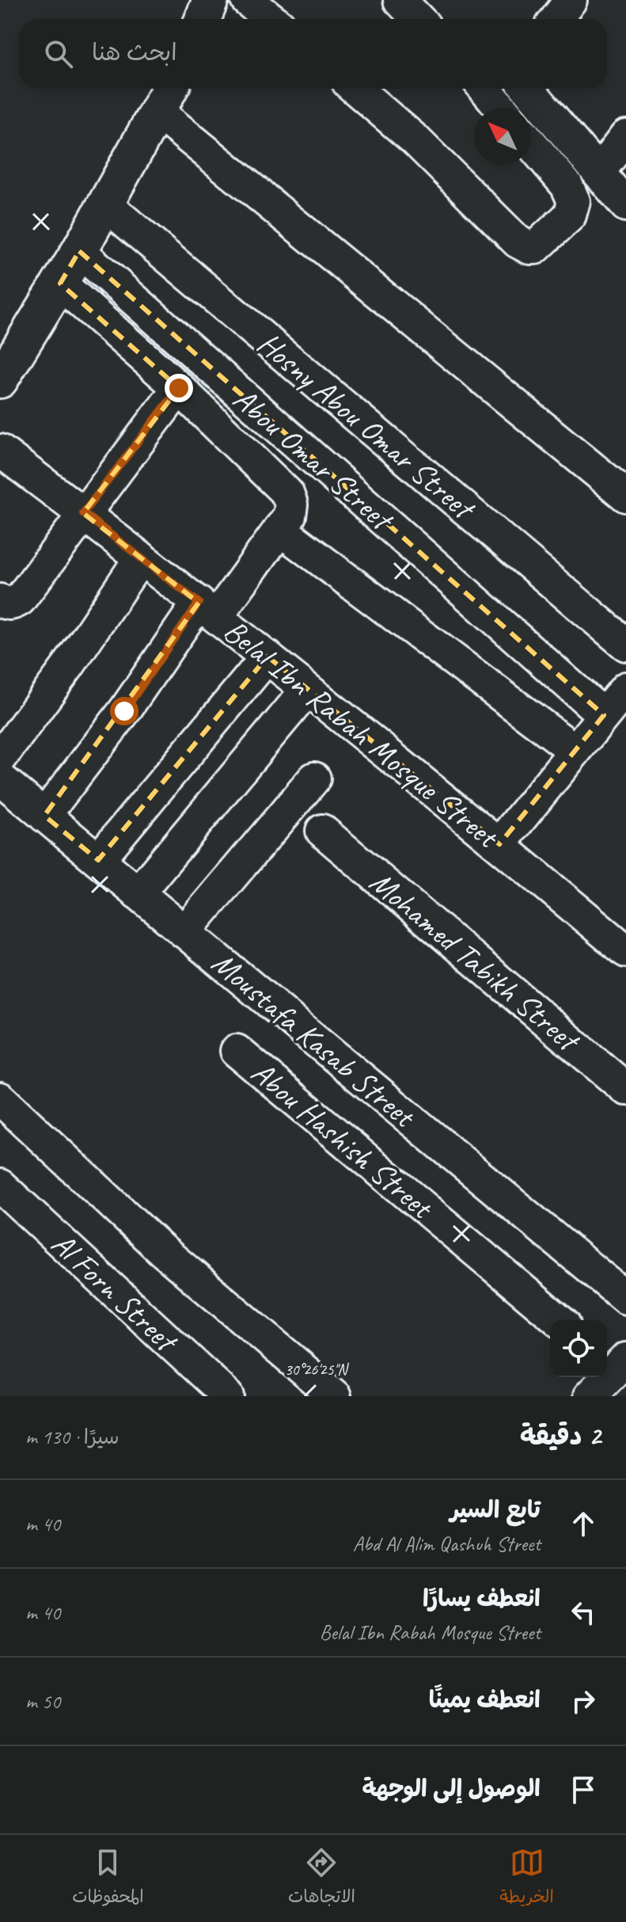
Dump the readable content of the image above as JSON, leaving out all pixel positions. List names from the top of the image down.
{
  "streets": {
    "street": [
      "Hosny Abou Omar Street",
      "Abou Omar Street",
      "Belal Ibn Rabah Mosque Street",
      "Mohamed Tabikh Street",
      "Moustafa Kasab Street",
      "Abou Hashish Street",
      "Al Forn Street"
    ]
  },
  "north": "top left",
  "page": {
    "search": "ابحث هنا",
    "heading": ["2 دقيقة", "سيرًا · 130 m"],
    "list": [
      ["تابع السير", "Abd Al Alim Qashuh Street", "40 m"],
      ["انعطف يسارًا", "Belal Ibn Rabah Mosque Street", "40 m"],
      ["انعطف يمينًا", "50 m"],
      "الوصول إلى الوجهة"
    ],
    "nav": ["الخريطة", "الاتجاهات", "المحفوظات"]
  },
  "coordinates": ["30°26'25\"N"]
}
